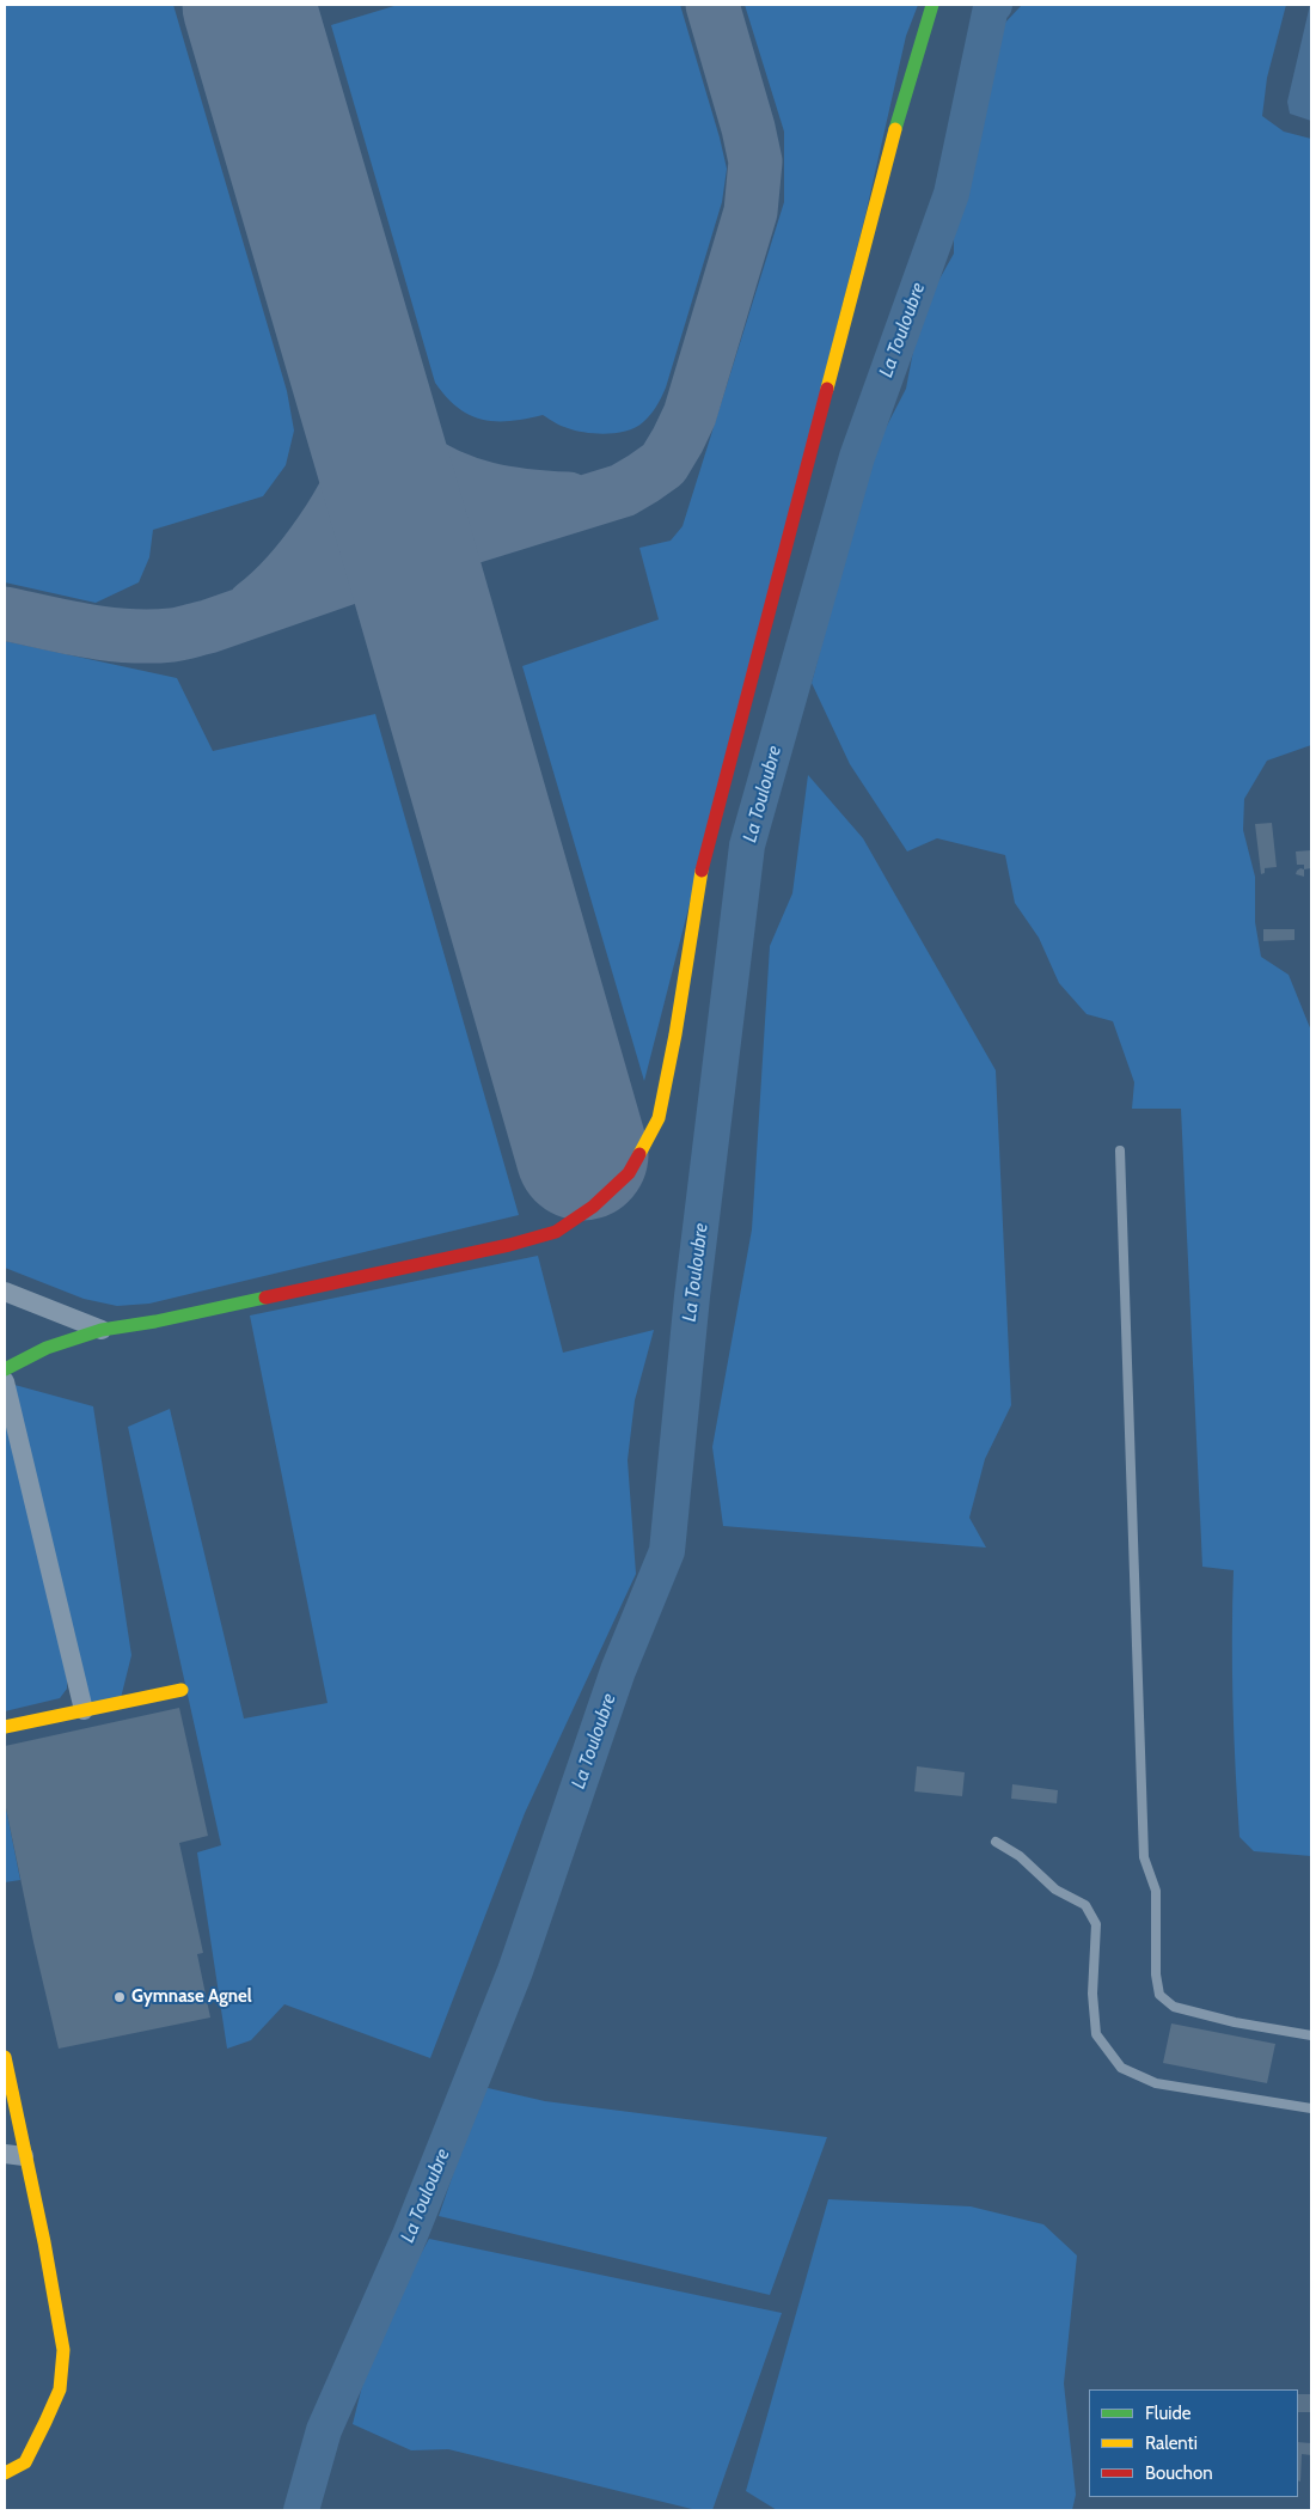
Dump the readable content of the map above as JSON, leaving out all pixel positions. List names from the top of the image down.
{
  "water": ["La Touloubre"],
  "places": ["Gymnase Agnel"],
  "legend": ["Fluide", "Ralenti", "Bouchon"]
}
